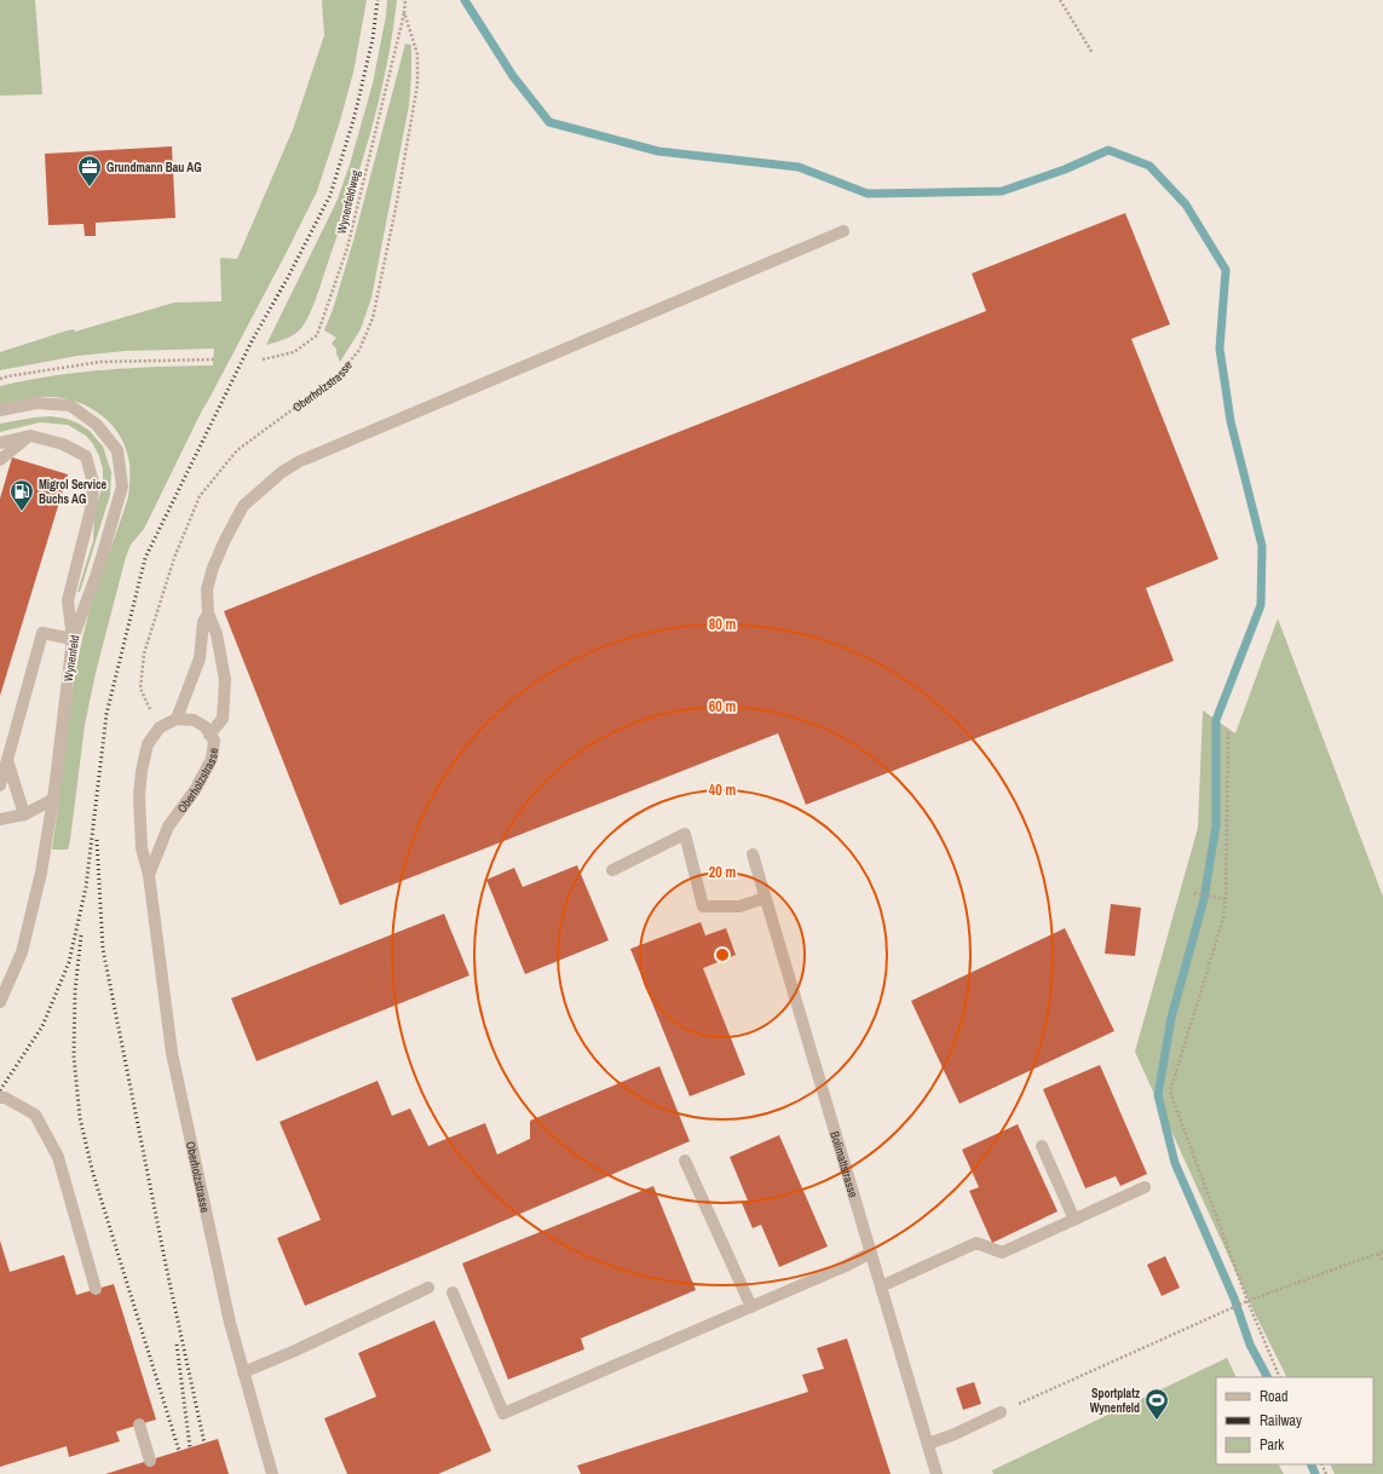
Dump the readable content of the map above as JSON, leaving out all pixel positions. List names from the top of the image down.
{
  "streets": {
    "street": ["Oberholzstrasse", "Wynenfeld", "Bolimattstrasse"],
    "path": ["Wynenfeldweg"]
  },
  "crossings": [
    ["Wynenfeldweg", "Oberholzstrasse"]
  ],
  "places": {
    "office": ["Grundmann Bau AG"],
    "fuel station": ["Migrol Service Buchs AG"],
    "sports": ["Sportplatz Wynenfeld"]
  },
  "legend": ["Road", "Railway", "Park"],
  "rings": [
    "80 m",
    "60 m",
    "40 m",
    "20 m"
  ]
}
